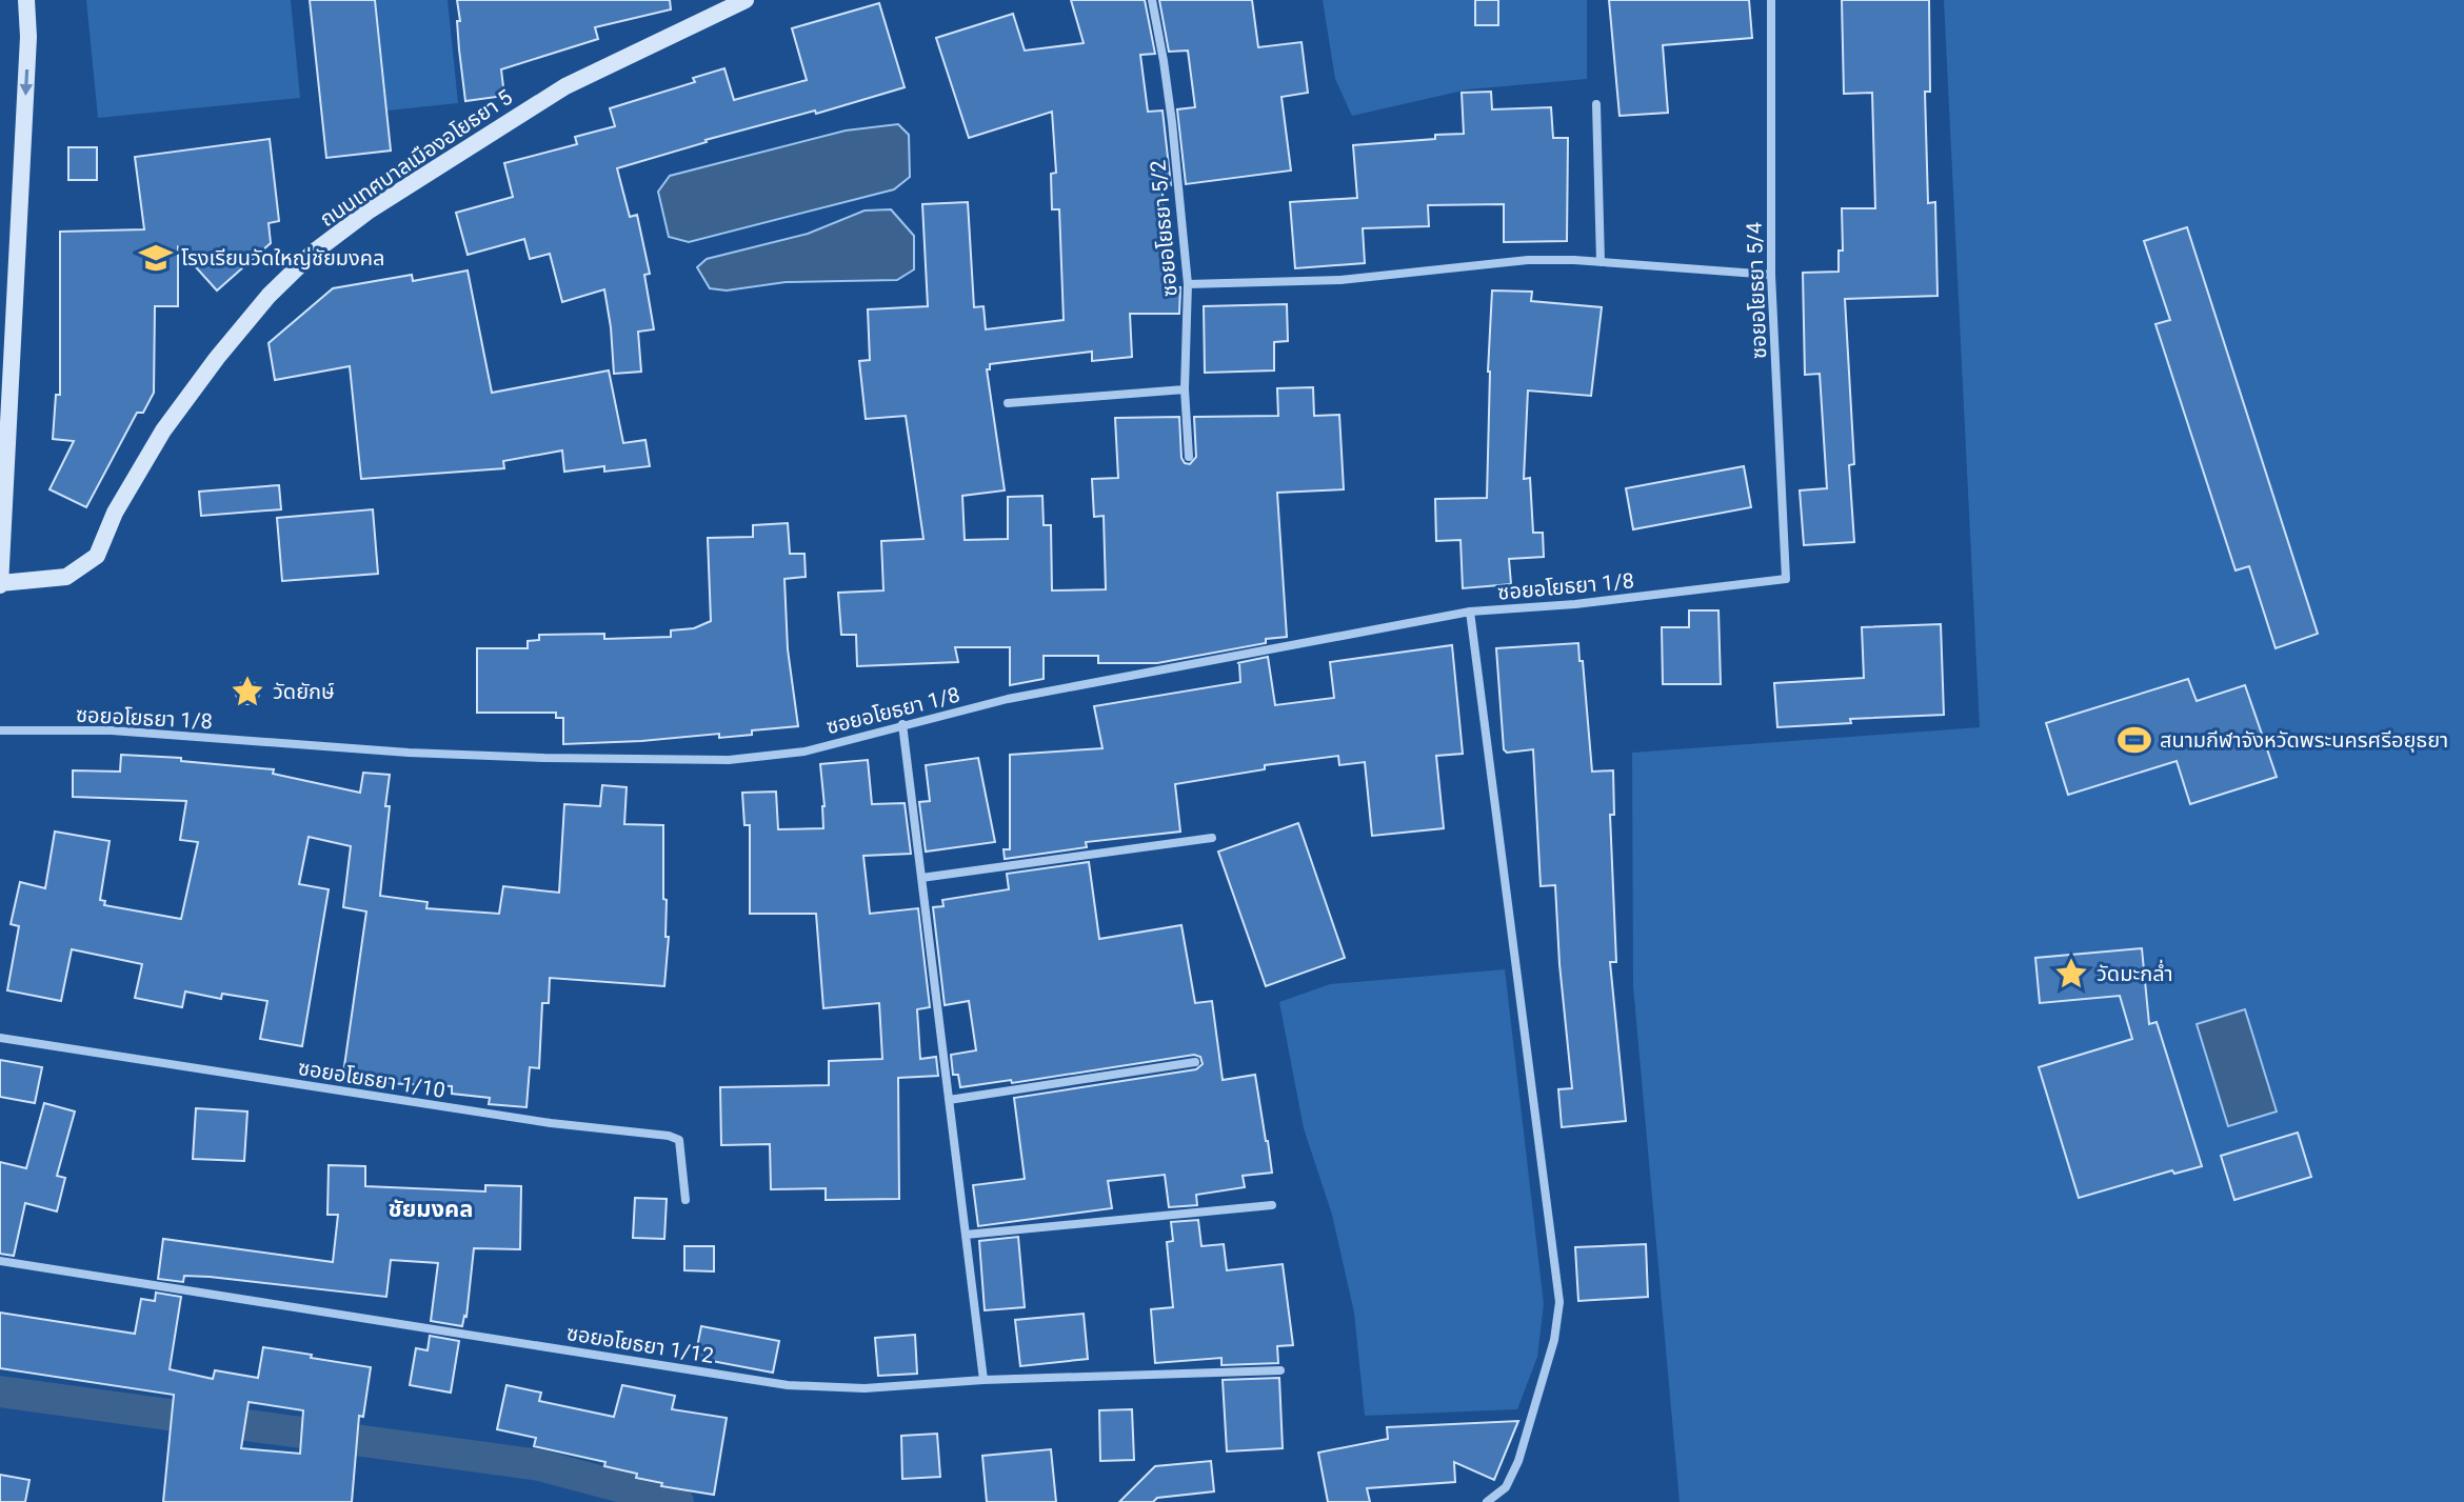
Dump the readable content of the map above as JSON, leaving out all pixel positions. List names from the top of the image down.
{
  "streets": {
    "street": [
      "ถนนเทศบาลเมืองอโยธยา 5",
      "ซอยอโยธยา 5/2",
      "ซอยอโยธยา 5/4",
      "ซอยอโยธยา 1/8",
      "ซอยอโยธยา 1/10",
      "ซอยอโยธยา 1/12"
    ]
  },
  "crossings": [
    ["ซอยอโยธยา 5/4", "ซอยอโยธยา 1/8"]
  ],
  "districts": ["ชัยมงคล"],
  "places": {
    "school or university": ["โรงเรียนวัดใหญ่ชัยมงคล"],
    "place": ["วัดยักษ์", "วัดมะกล่ำ"],
    "sports": ["สนามกีฬาจังหวัดพระนครศรีอยุธยา"]
  }
}
